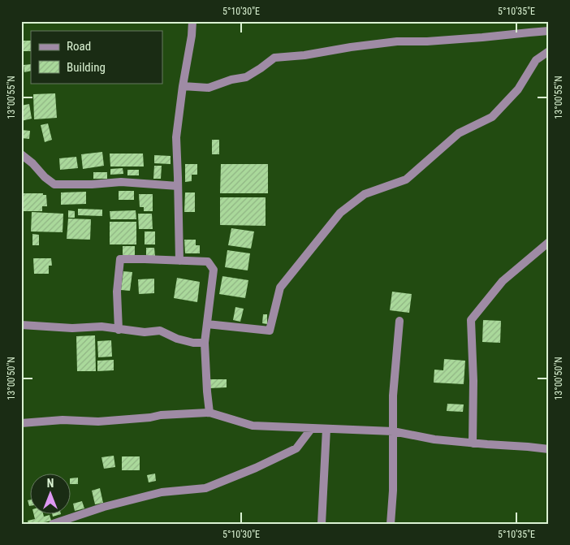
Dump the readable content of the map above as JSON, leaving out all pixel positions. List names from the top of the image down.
{
  "legend": ["Road", "Building"],
  "north": "top",
  "coordinates": [
    "5°10'30\"E",
    "5°10'35\"E",
    "13°00'55\"N",
    "13°00'50\"N"
  ]
}
